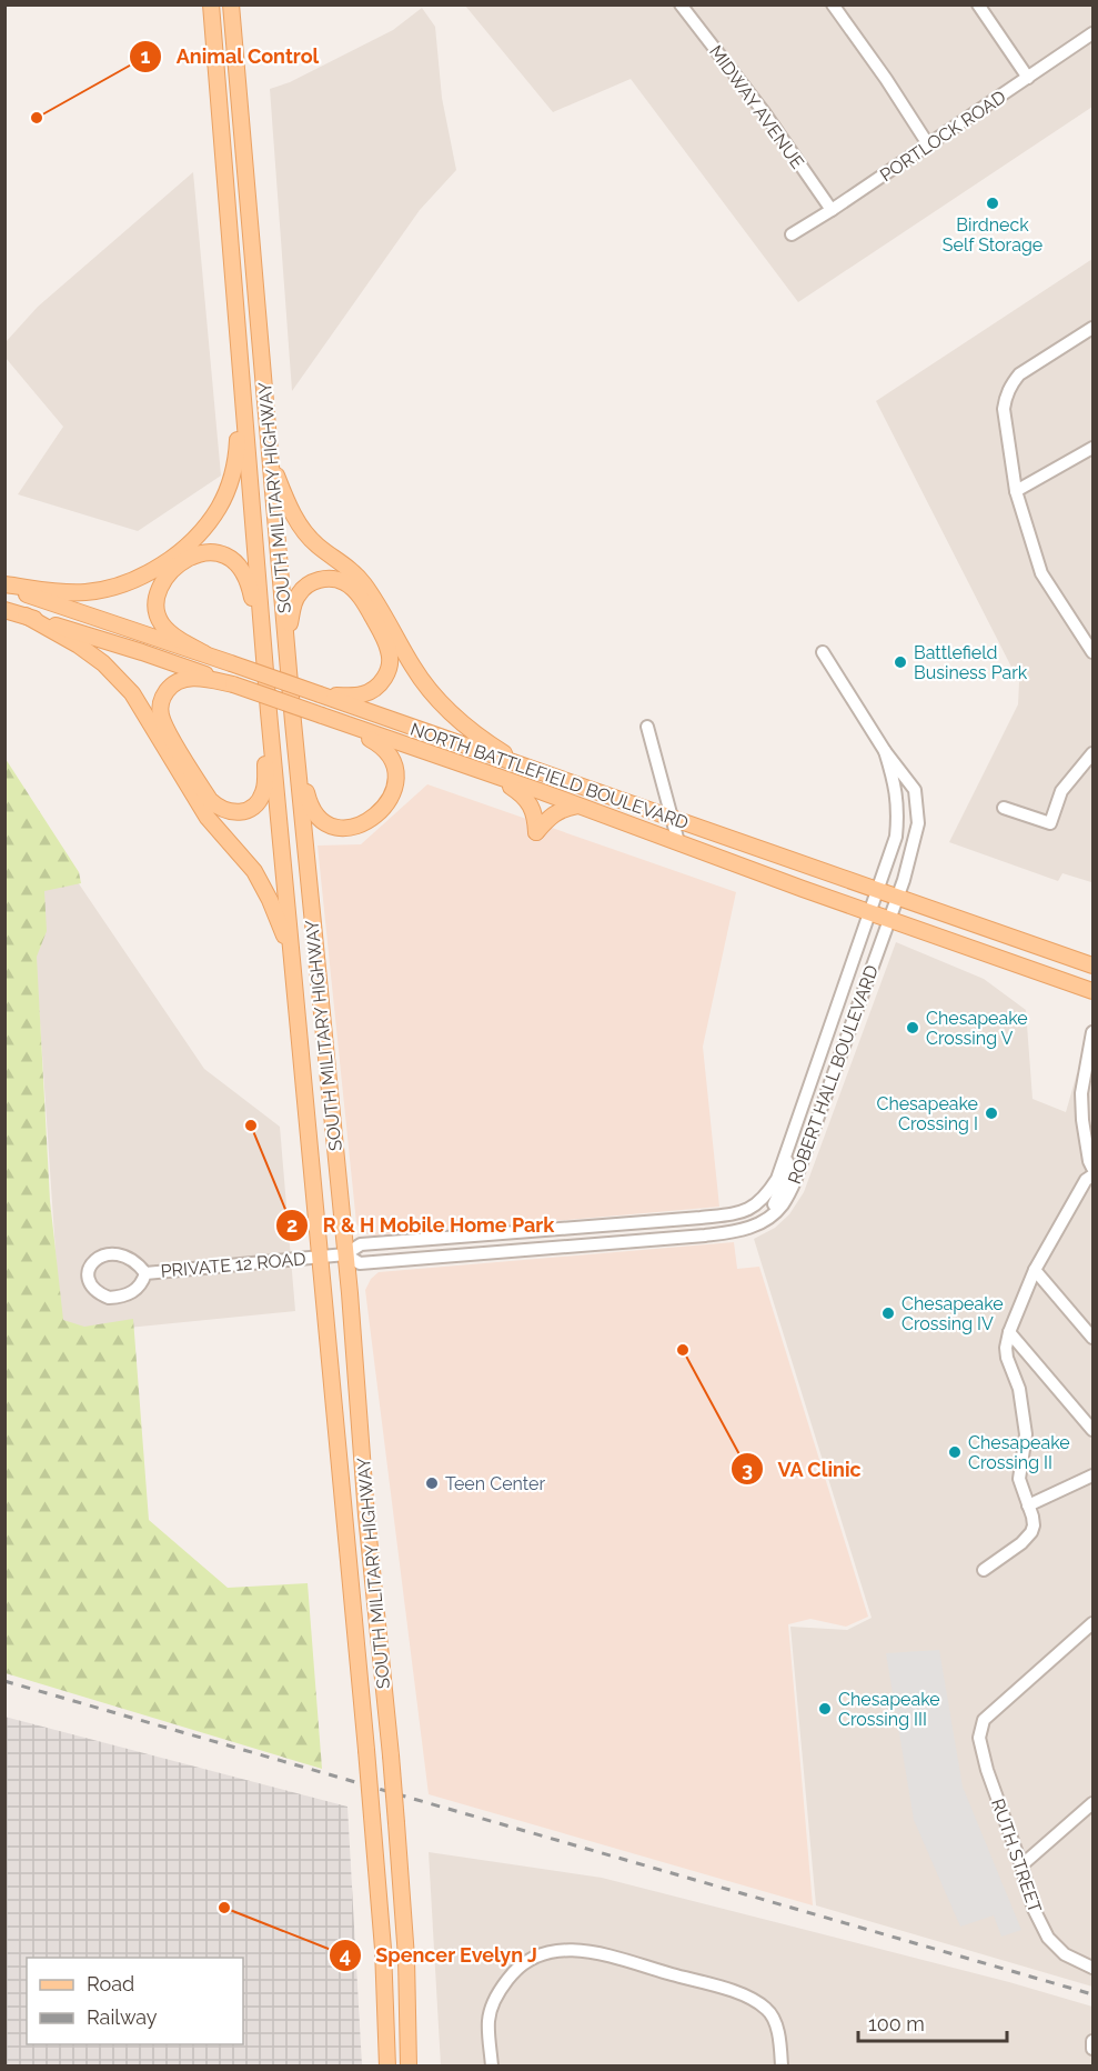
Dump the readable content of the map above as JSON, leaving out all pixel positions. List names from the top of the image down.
{
  "streets": {
    "main road": ["SOUTH MILITARY HIGHWAY", "NORTH BATTLEFIELD BOULEVARD"],
    "street": [
      "MIDWAY AVENUE",
      "PORTLOCK ROAD",
      "ROBERT HALL BOULEVARD",
      "PRIVATE 12 ROAD",
      "RUTH STREET"
    ]
  },
  "crossings": [
    ["MIDWAY AVENUE", "PORTLOCK ROAD"],
    ["SOUTH MILITARY HIGHWAY", "ROBERT HALL BOULEVARD"],
    ["SOUTH MILITARY HIGHWAY", "PRIVATE 12 ROAD"],
    ["NORTH BATTLEFIELD BOULEVARD", "ROBERT HALL BOULEVARD"],
    ["ROBERT HALL BOULEVARD", "PRIVATE 12 ROAD"]
  ],
  "places": [
    "Animal Control",
    "Birdneck Self Storage",
    "Battlefield Business Park",
    "Chesapeake Crossing V",
    "Chesapeake Crossing I",
    "R & H Mobile Home Park",
    "Chesapeake Crossing IV",
    "VA Clinic",
    "Chesapeake Crossing II",
    "Teen Center",
    "Chesapeake Crossing III",
    "Spencer Evelyn J"
  ],
  "legend": ["Road", "Railway"],
  "scale_bar": "100 m"
}
